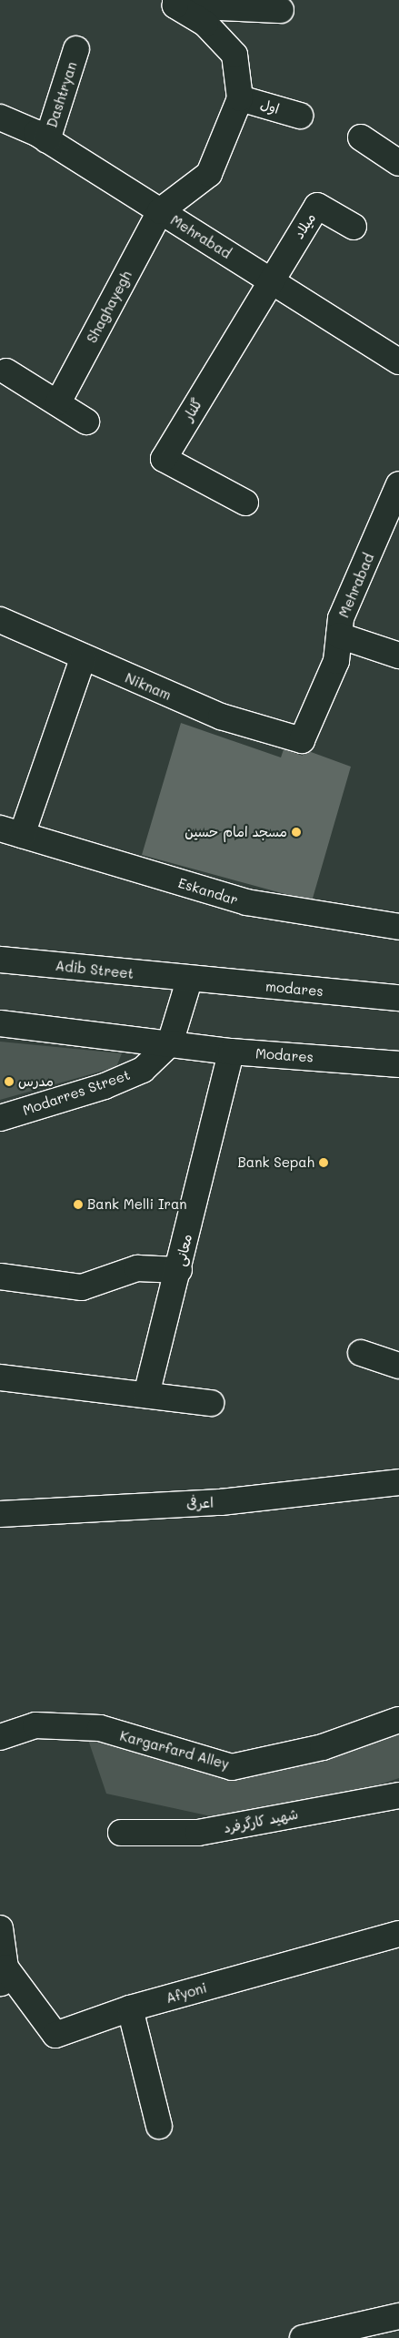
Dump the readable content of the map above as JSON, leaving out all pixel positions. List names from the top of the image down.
{
  "streets": {
    "street": [
      "Dashtryan",
      "اول",
      "میلاد",
      "Mehrabad",
      "Shaghayegh",
      "گلنار",
      "Niknam",
      "Eskandar",
      "Adib Street",
      "modares",
      "Modares",
      "Modarres Street",
      "معانی",
      "اعرفی",
      "Kargarfard Alley",
      "شهید کارگرفرد",
      "Afyoni"
    ]
  },
  "crossings": [
    ["Dashtryan", "Mehrabad"],
    ["میلاد", "Mehrabad"],
    ["میلاد", "گلنار"],
    ["Mehrabad", "Shaghayegh"],
    ["Mehrabad", "گلنار"],
    ["Mehrabad", "Niknam"],
    ["Niknam", "Eskandar"],
    ["Adib Street", "modares"],
    ["Modares", "Modarres Street"],
    ["Modares", "معانی"]
  ],
  "places": [
    "مسجد امام حسین",
    "مدرس",
    "Bank Sepah",
    "Bank Melli Iran"
  ]
}
